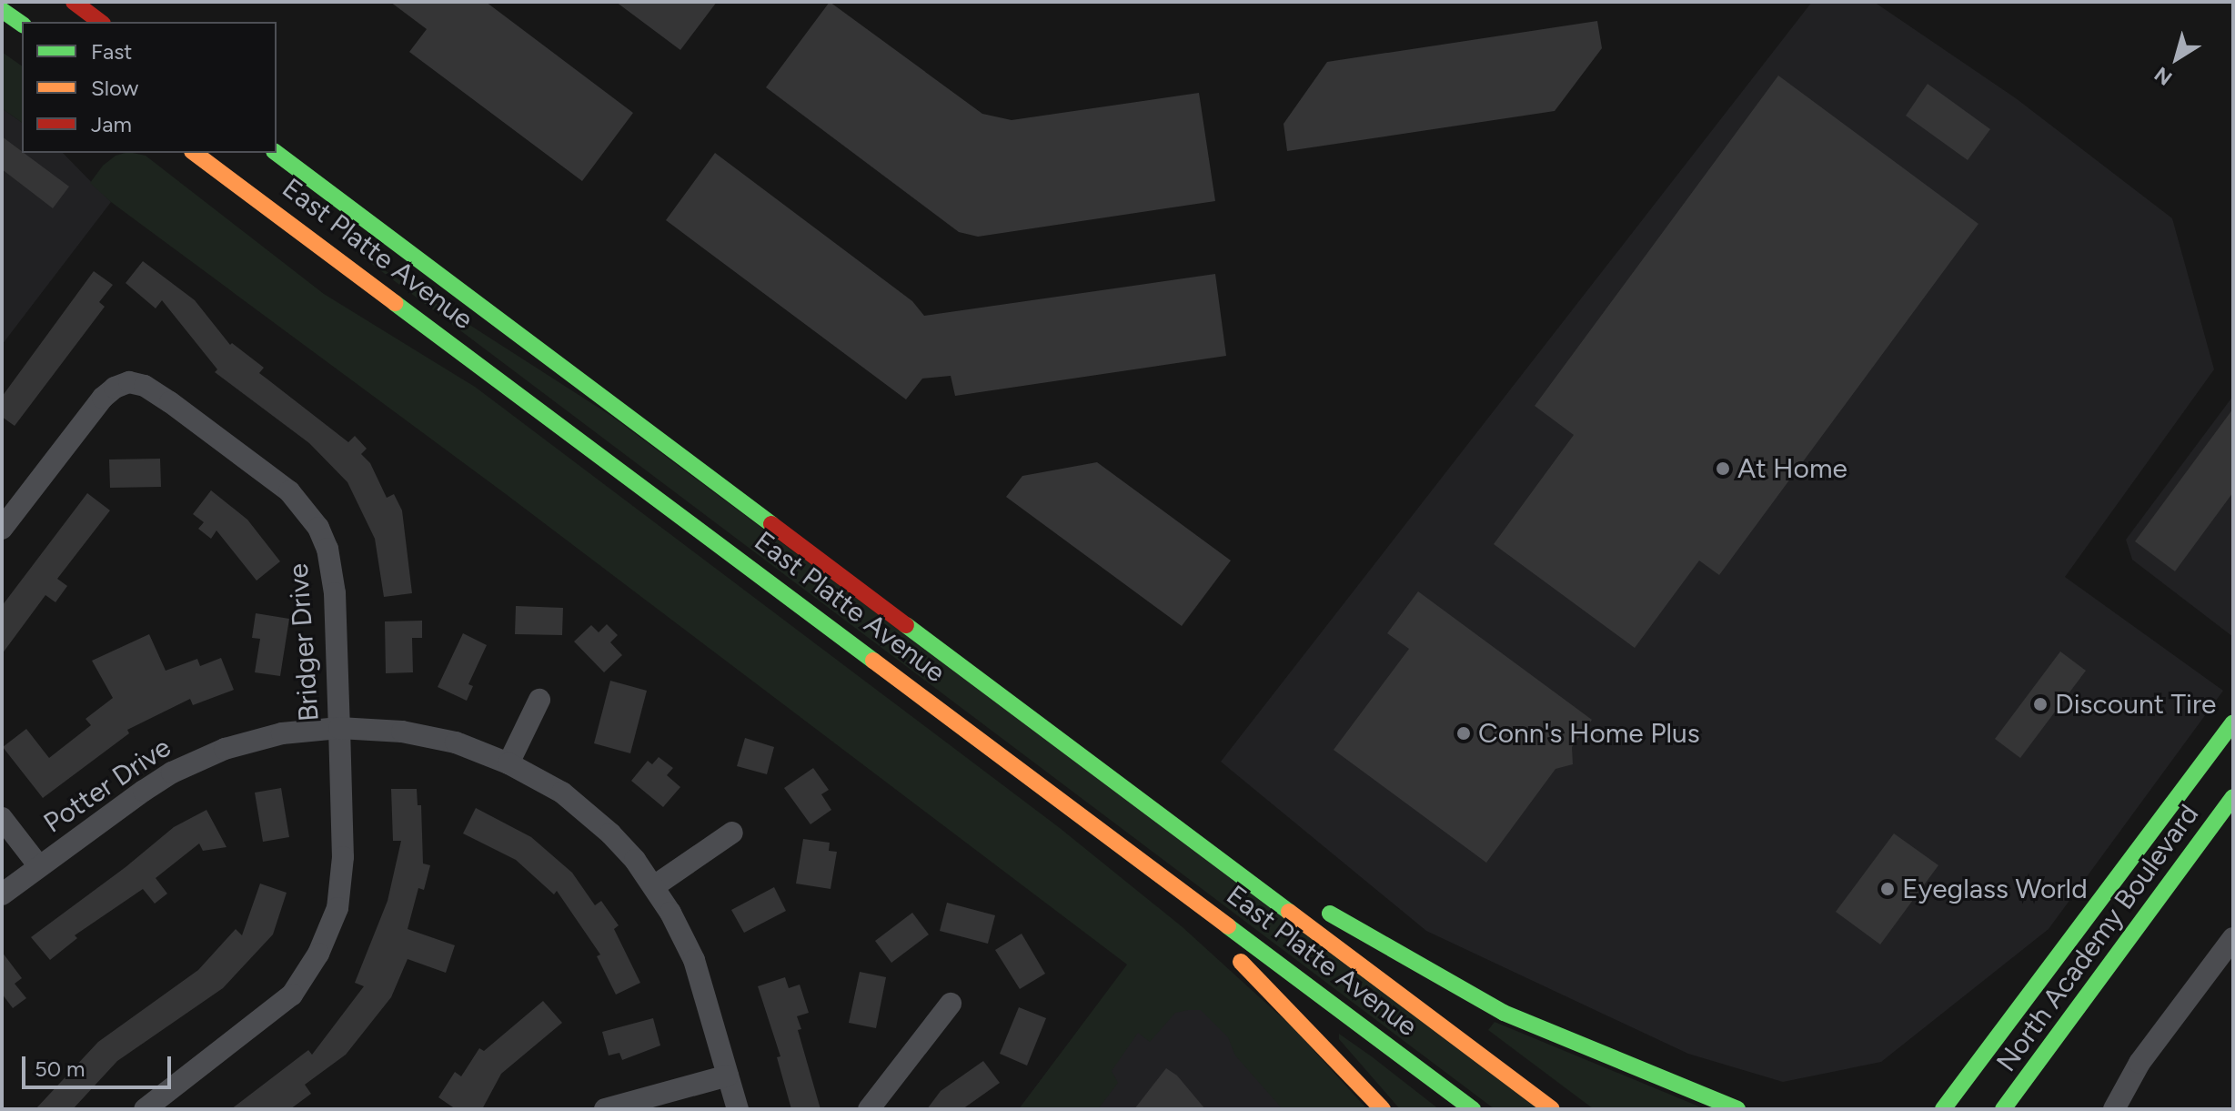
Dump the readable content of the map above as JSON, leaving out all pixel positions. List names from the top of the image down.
{
  "streets": {
    "highway": ["East Platte Avenue", "North Academy Boulevard"],
    "street": ["Bridger Drive", "Potter Drive"]
  },
  "crossings": [
    ["Bridger Drive", "Potter Drive"]
  ],
  "places": [
    "At Home",
    "Discount Tire",
    "Conn's Home Plus",
    "Eyeglass World"
  ],
  "legend": ["Fast", "Slow", "Jam"],
  "scale_bar": "50 m",
  "north": "bottom left"
}
